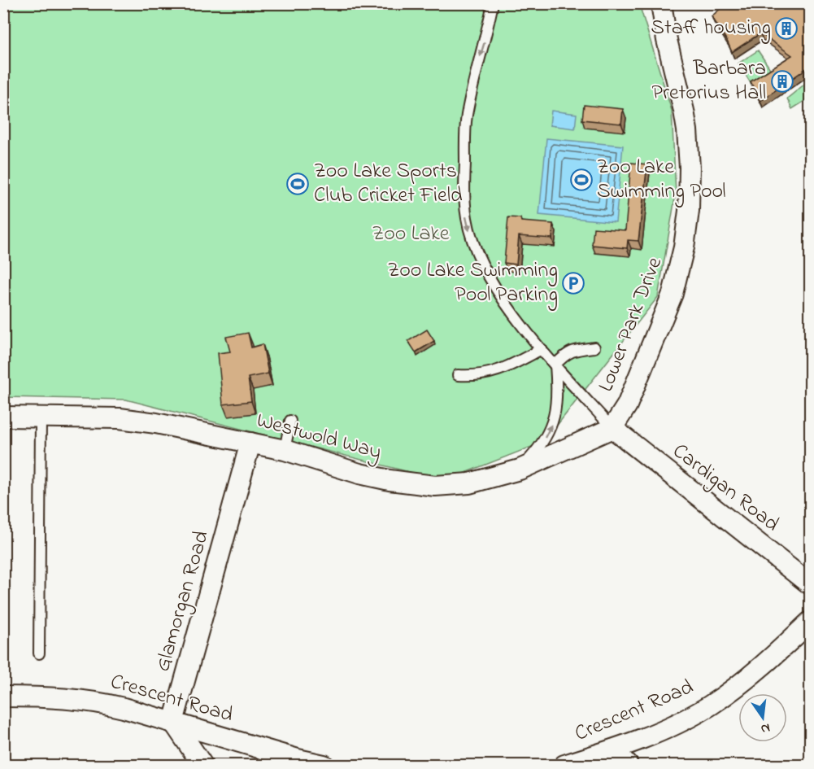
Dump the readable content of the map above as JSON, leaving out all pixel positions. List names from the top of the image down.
{
  "streets": {
    "street": [
      "Lower Park Drive",
      "Westwold Way",
      "Cardigan Road",
      "Glamorgan Road",
      "Crescent Road"
    ]
  },
  "crossings": [
    ["Lower Park Drive", "Westwold Way"],
    ["Lower Park Drive", "Cardigan Road"],
    ["Westwold Way", "Cardigan Road"],
    ["Westwold Way", "Glamorgan Road"],
    ["Glamorgan Road", "Crescent Road"]
  ],
  "parks": ["Zoo Lake"],
  "places": {
    "building": ["Staff housing", "Barbara Pretorius Hall"],
    "sports": ["Zoo Lake Swimming Pool", "Zoo Lake Sports Club Cricket Field"],
    "parking": ["Zoo Lake Swimming Pool Parking"]
  },
  "north": "bottom"
}
